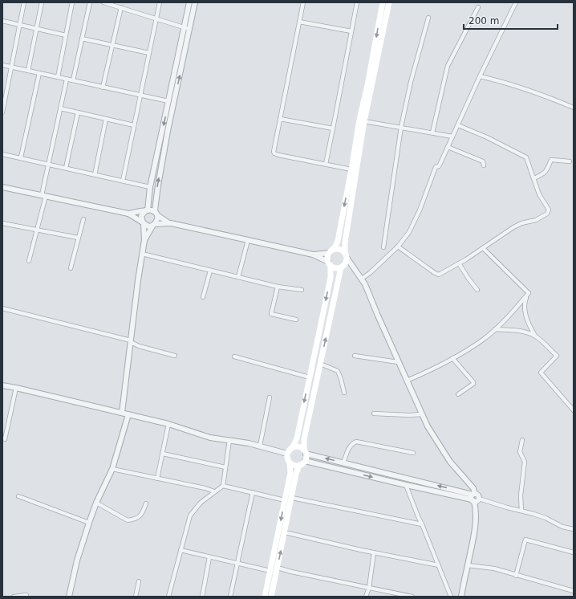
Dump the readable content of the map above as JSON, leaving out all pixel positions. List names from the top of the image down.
{
  "scale_bar": "200 m"
}
